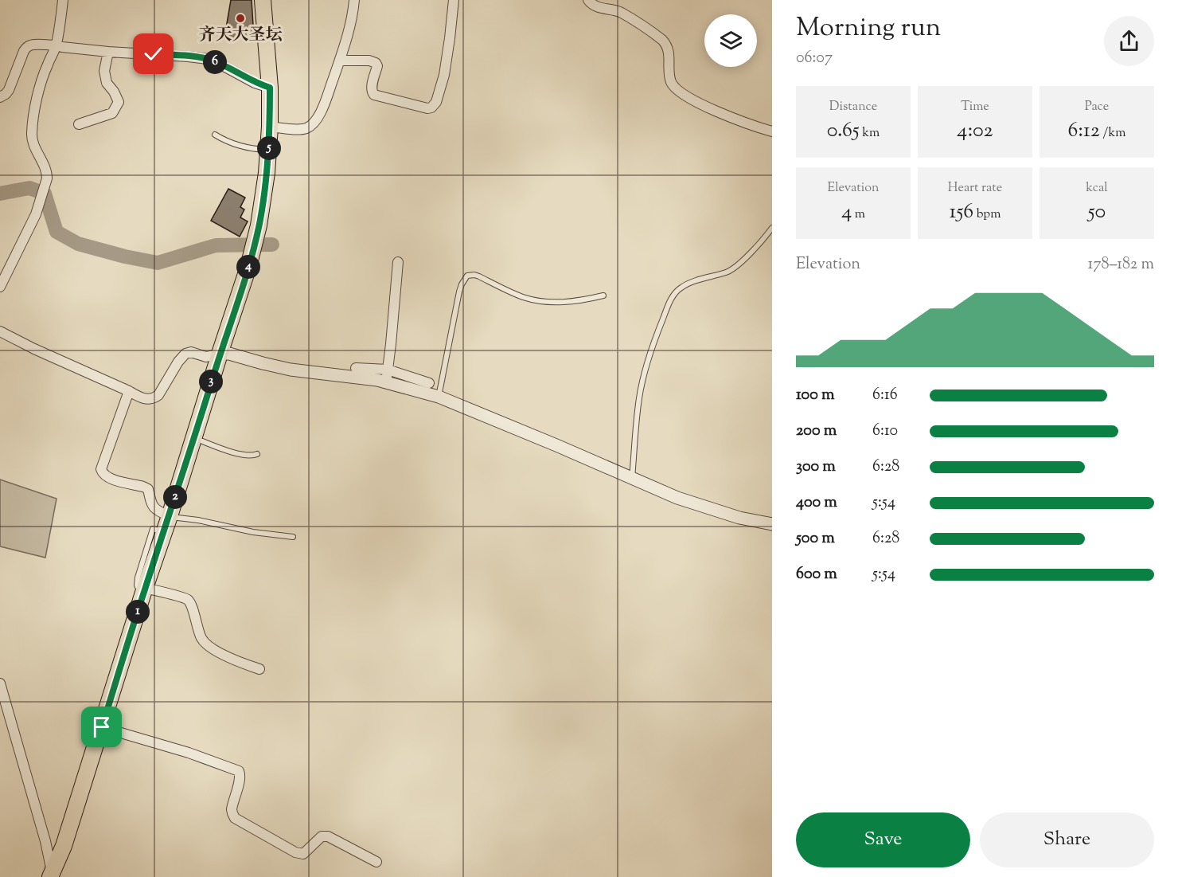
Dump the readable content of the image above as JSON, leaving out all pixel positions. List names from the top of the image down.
{
  "places": ["齐天大圣坛"],
  "page": {
    "heading": ["Morning run", "06:07"],
    "pins": [
      "6",
      "5",
      "4",
      "3",
      "2",
      "1"
    ],
    "stats": [
      ["Distance", "0.65 km"],
      ["Time", "4:02"],
      ["Pace", "6:12 /km"],
      ["Elevation", "4 m"],
      ["Heart rate", "156 bpm"],
      ["kcal", "50"]
    ],
    "chart": ["Elevation", "178–182 m"],
    "list": [
      {
        "name": "100 m",
        "note": "6:16"
      },
      {
        "name": "200 m",
        "note": "6:10"
      },
      {
        "name": "300 m",
        "note": "6:28"
      },
      {
        "name": "400 m",
        "note": "5:54"
      },
      {
        "name": "500 m",
        "note": "6:28"
      },
      {
        "name": "600 m",
        "note": "5:54"
      }
    ],
    "buttons": ["Save", "Share"]
  }
}
